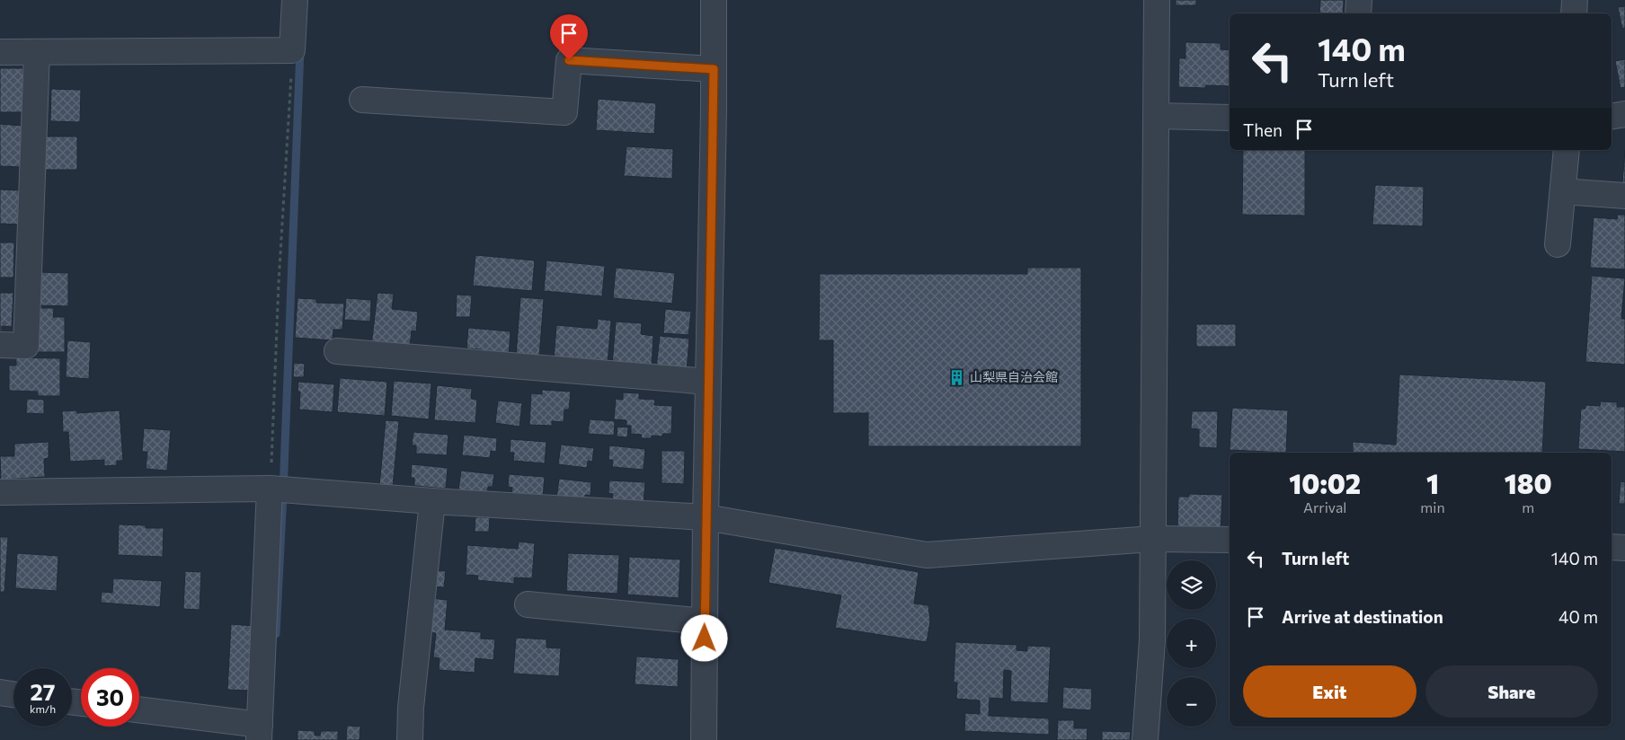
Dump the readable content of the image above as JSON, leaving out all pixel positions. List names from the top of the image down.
{
  "places": {
    "building": ["山梨県自治会館"]
  },
  "page": {
    "turn": ["140 m", "Turn left"],
    "then": "Then",
    "eta": [
      "10:02",
      "Arrival",
      "1",
      "min",
      "180",
      "m"
    ],
    "list": [
      {
        "name": "Turn left",
        "value": "140 m"
      },
      {
        "name": "Arrive at destination",
        "value": "40 m"
      }
    ],
    "map_buttons": ["+", "−"],
    "buttons": ["Exit", "Share"],
    "speed": "27 km/h",
    "limit": "30"
  }
}
